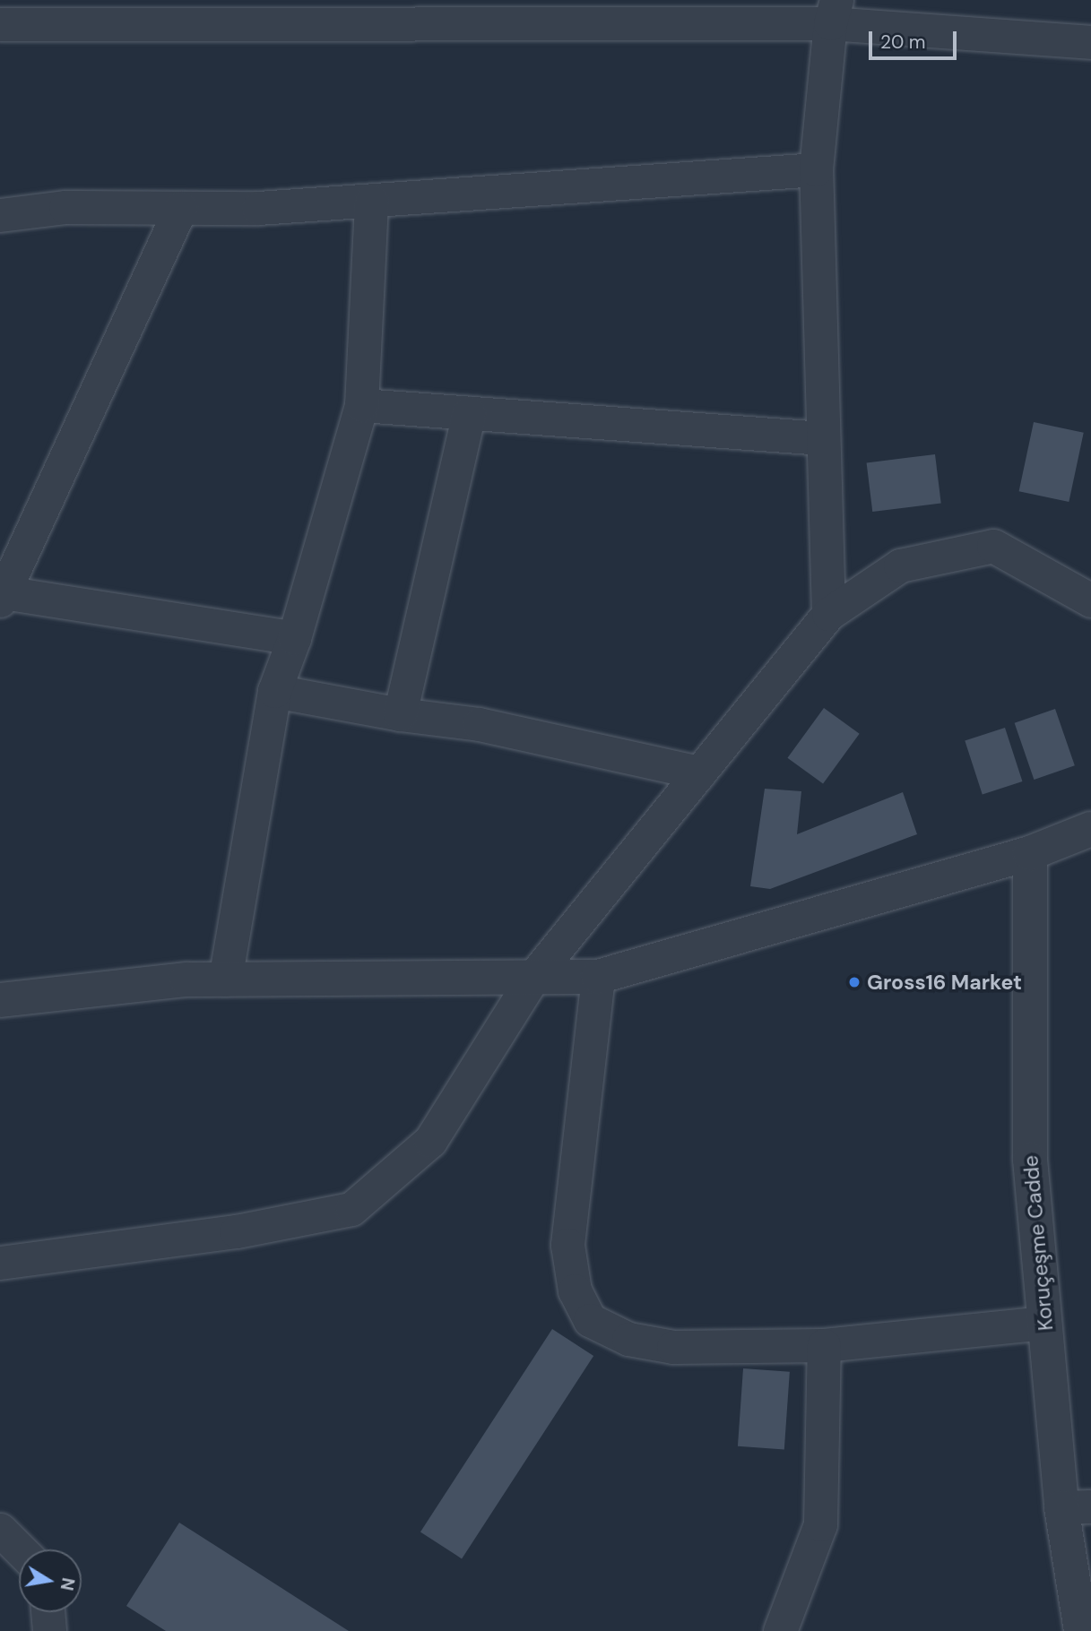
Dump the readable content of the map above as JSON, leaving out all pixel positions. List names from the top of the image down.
{
  "streets": {
    "street": ["Koruçeşme Cadde"]
  },
  "places": ["Gross16 Market"],
  "scale_bar": "20 m",
  "north": "right"
}
